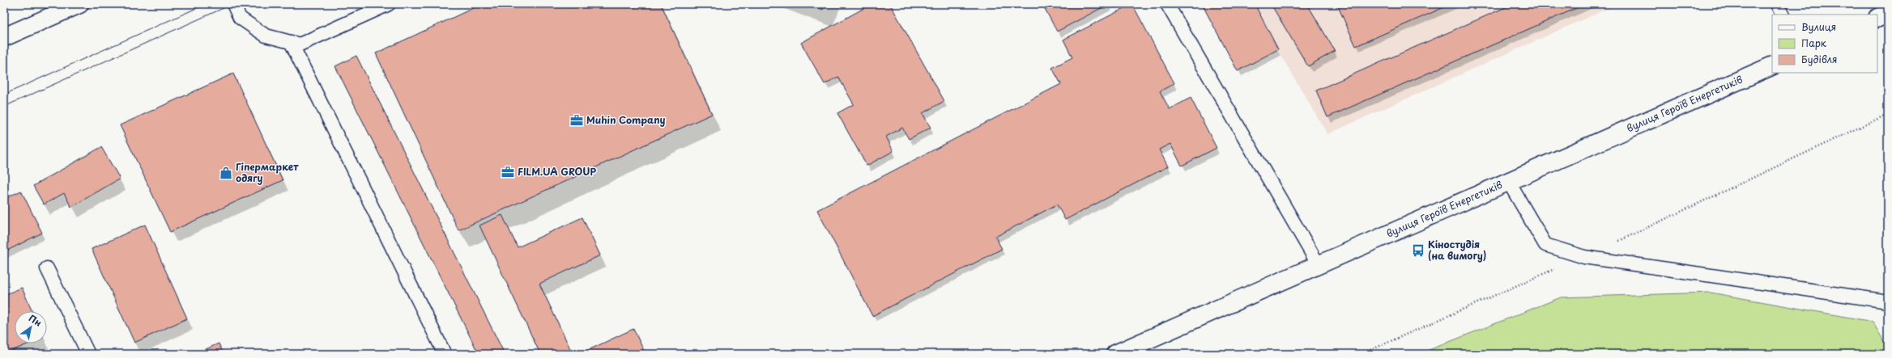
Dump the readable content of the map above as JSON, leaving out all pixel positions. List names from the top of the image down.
{
  "streets": {
    "street": ["вулиця Героїв Енергетиків"]
  },
  "places": {
    "office": ["Muhin Company", "FILM.UA GROUP"],
    "shop": ["Гіпермаркет одягу"],
    "bus stop": ["Кіностудія (на вимогу)"]
  },
  "legend": ["Вулиця", "Парк", "Будівля"],
  "north": "top right"
}
